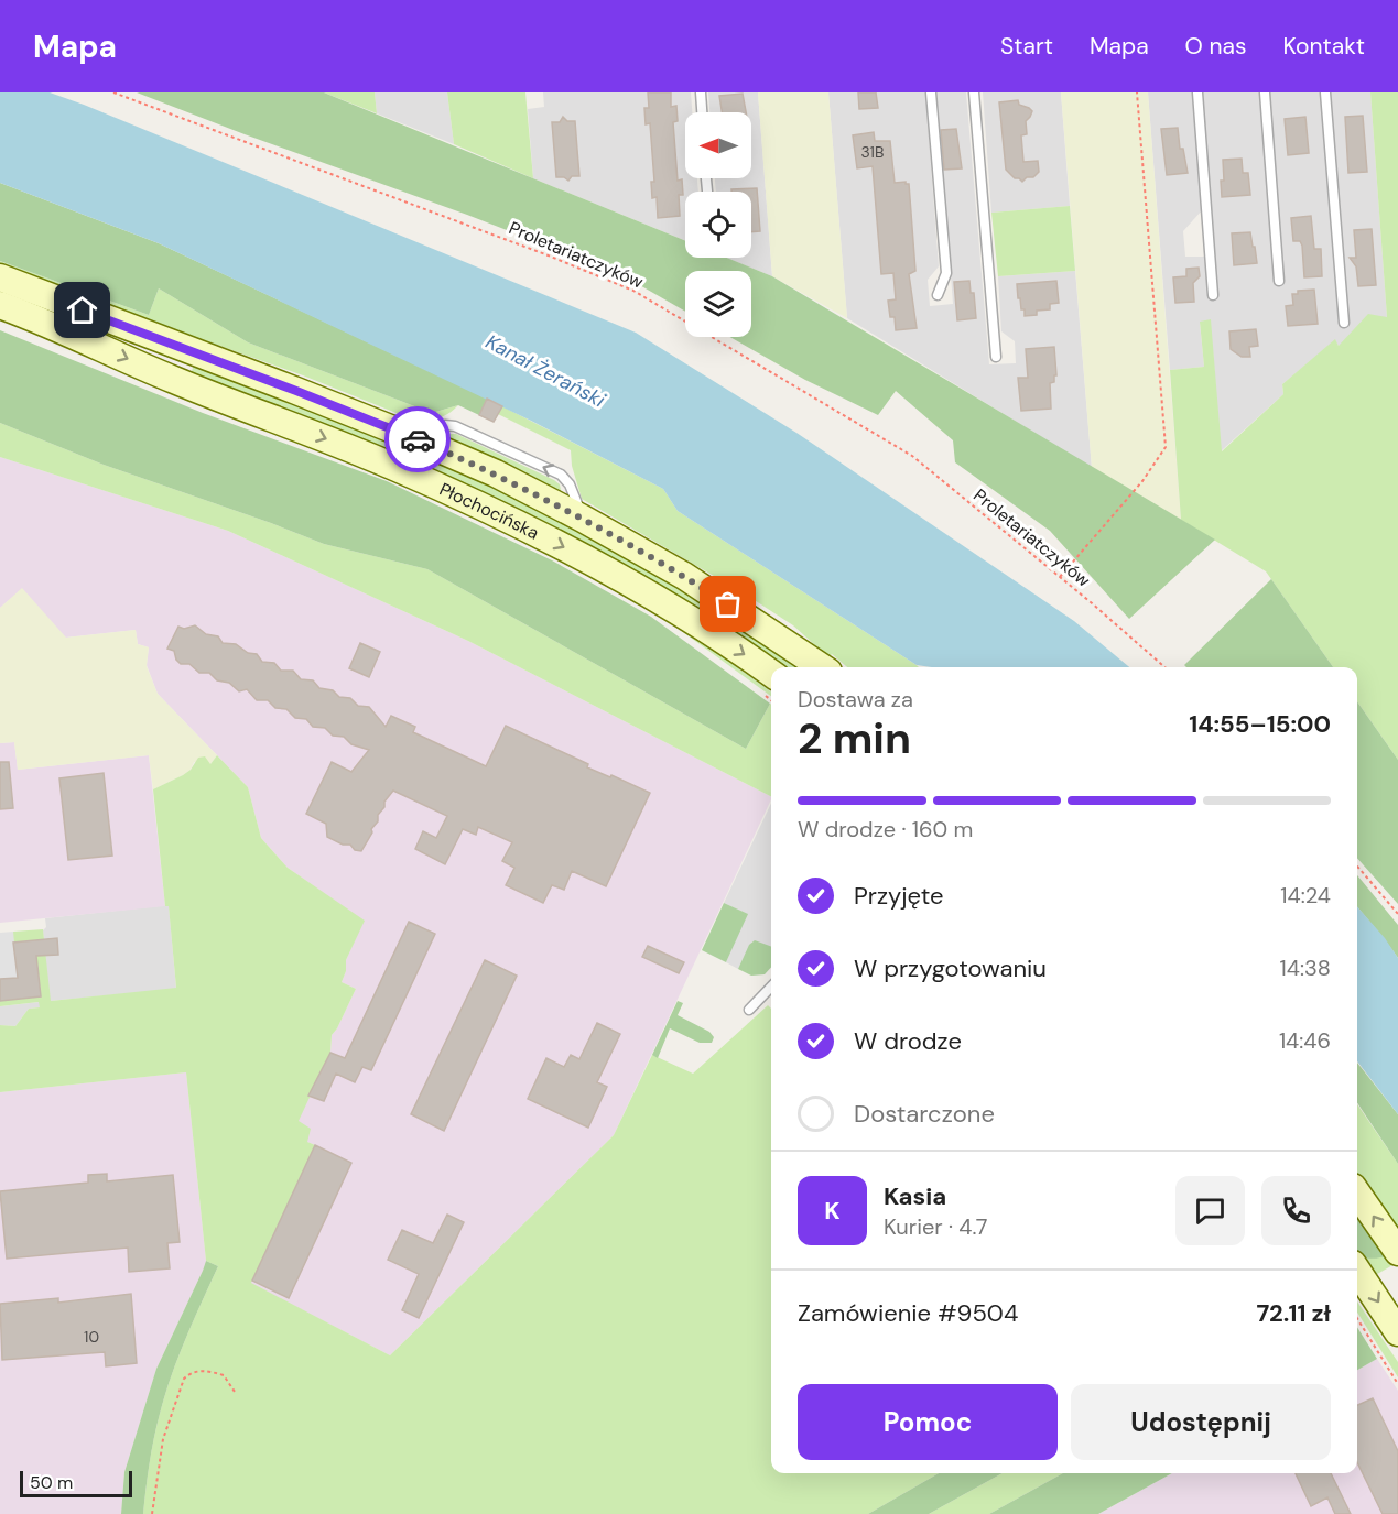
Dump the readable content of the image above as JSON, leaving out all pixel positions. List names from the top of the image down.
{
  "streets": {
    "main road": ["Płochocińska"],
    "path": ["Proletariatczyków"]
  },
  "water": ["Kanał Żerański"],
  "house_numbers": ["31B", "10"],
  "scale_bar": "50 m",
  "north": "left",
  "page": {
    "header": "Mapa",
    "nav": [
      "Start",
      "Mapa",
      "O nas",
      "Kontakt"
    ],
    "heading": ["2 min", "Dostawa za", "14:55–15:00"],
    "panel": [
      "Kasia",
      "Kurier · 4.7",
      "Zamówienie #9504",
      "72.11 zł"
    ],
    "bar": "W drodze · 160 m",
    "list": [
      ["Przyjęte", "14:24"],
      ["W przygotowaniu", "14:38"],
      ["W drodze", "14:46"],
      "Dostarczone"
    ],
    "round": "K",
    "buttons": ["Pomoc", "Udostępnij"],
    "scale": "50 m"
  }
}
